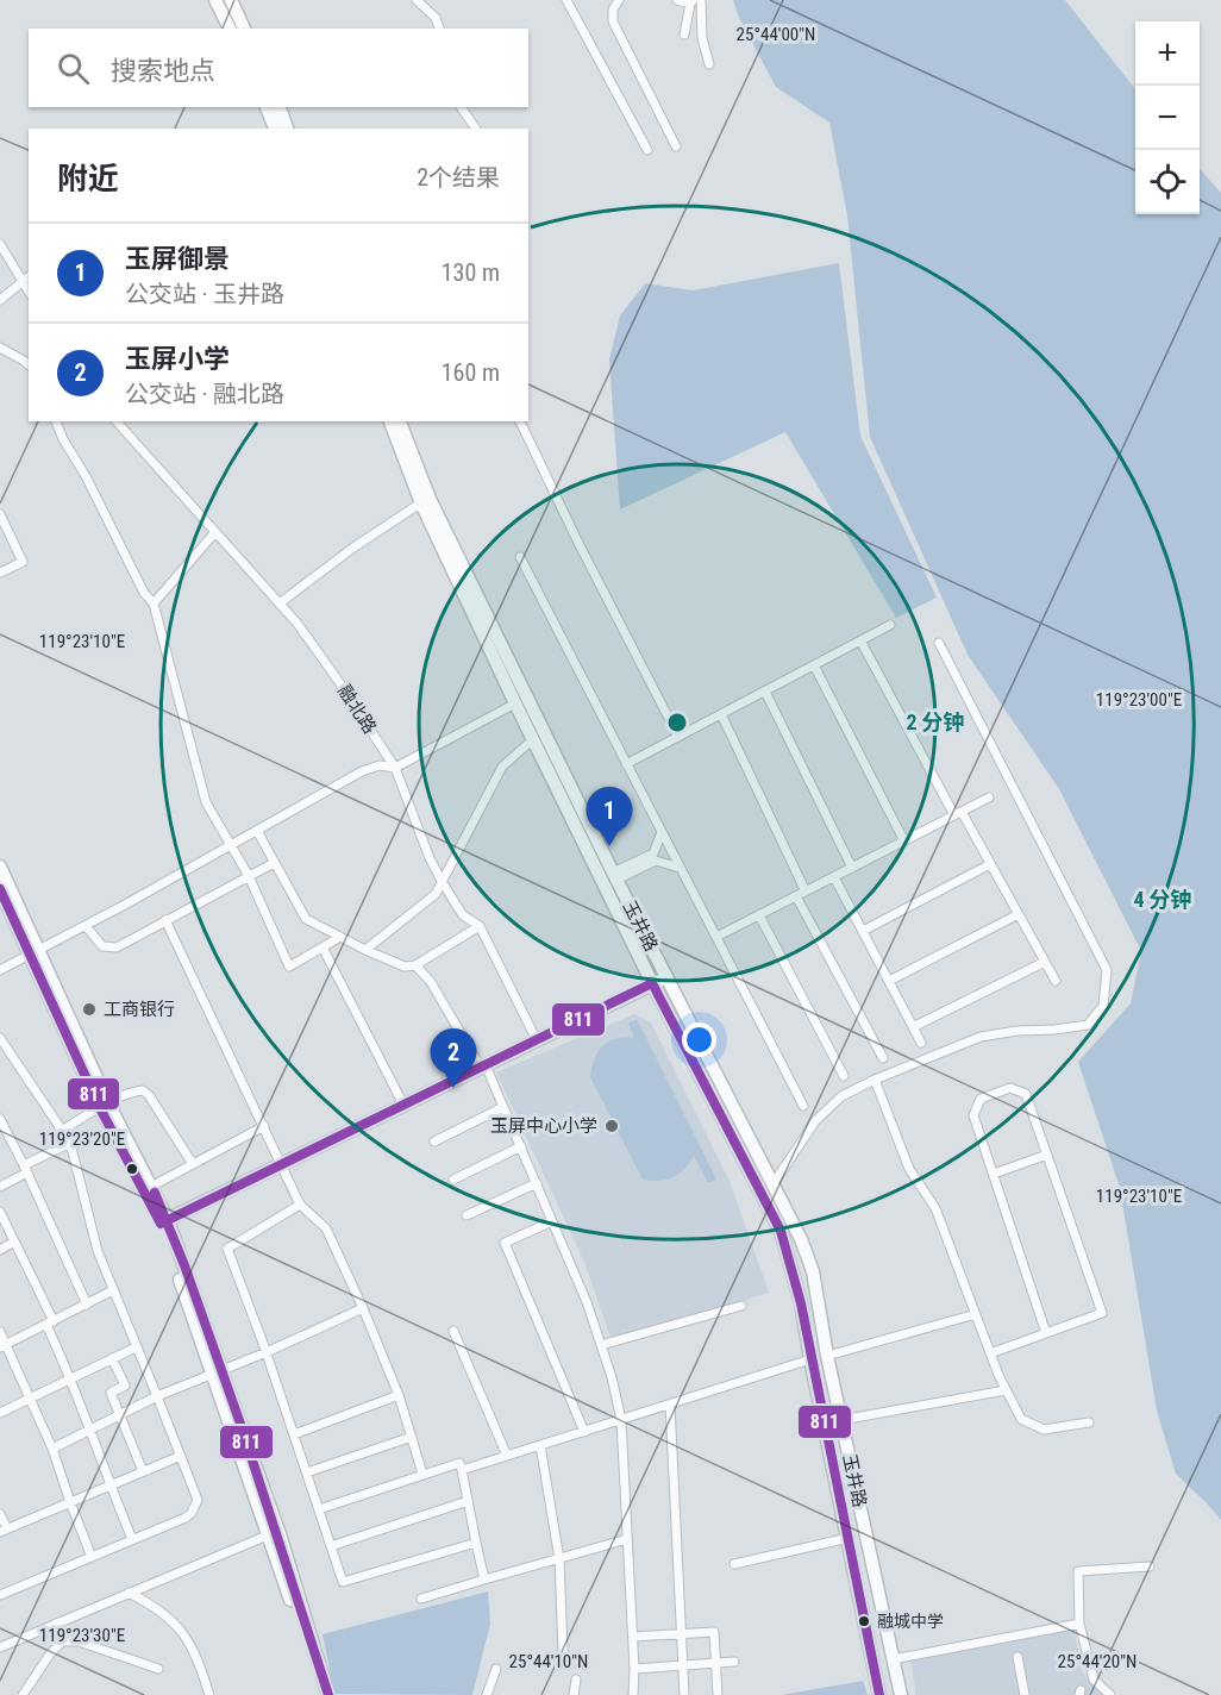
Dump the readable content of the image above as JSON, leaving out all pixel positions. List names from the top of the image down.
{
  "streets": {
    "street": ["融北路", "玉井路"]
  },
  "places": ["工商银行", "玉屏中心小学", "融城中学"],
  "lines": ["transit line 811"],
  "page": {
    "map_buttons": ["+", "−"],
    "search": "搜索地点",
    "heading": ["附近", "2个结果"],
    "list": [
      {
        "mark": "1",
        "name": "玉屏御景",
        "note": "公交站 · 玉井路",
        "value": "130 m"
      },
      {
        "mark": "2",
        "name": "玉屏小学",
        "note": "公交站 · 融北路",
        "value": "160 m"
      }
    ],
    "pins": ["1", "2"]
  },
  "coordinates": [
    "25°44'00\"N",
    "119°23'10\"E",
    "119°23'00\"E",
    "119°23'20\"E",
    "119°23'30\"E",
    "25°44'10\"N",
    "25°44'20\"N"
  ],
  "rings": ["2 分钟", "4 分钟"]
}
